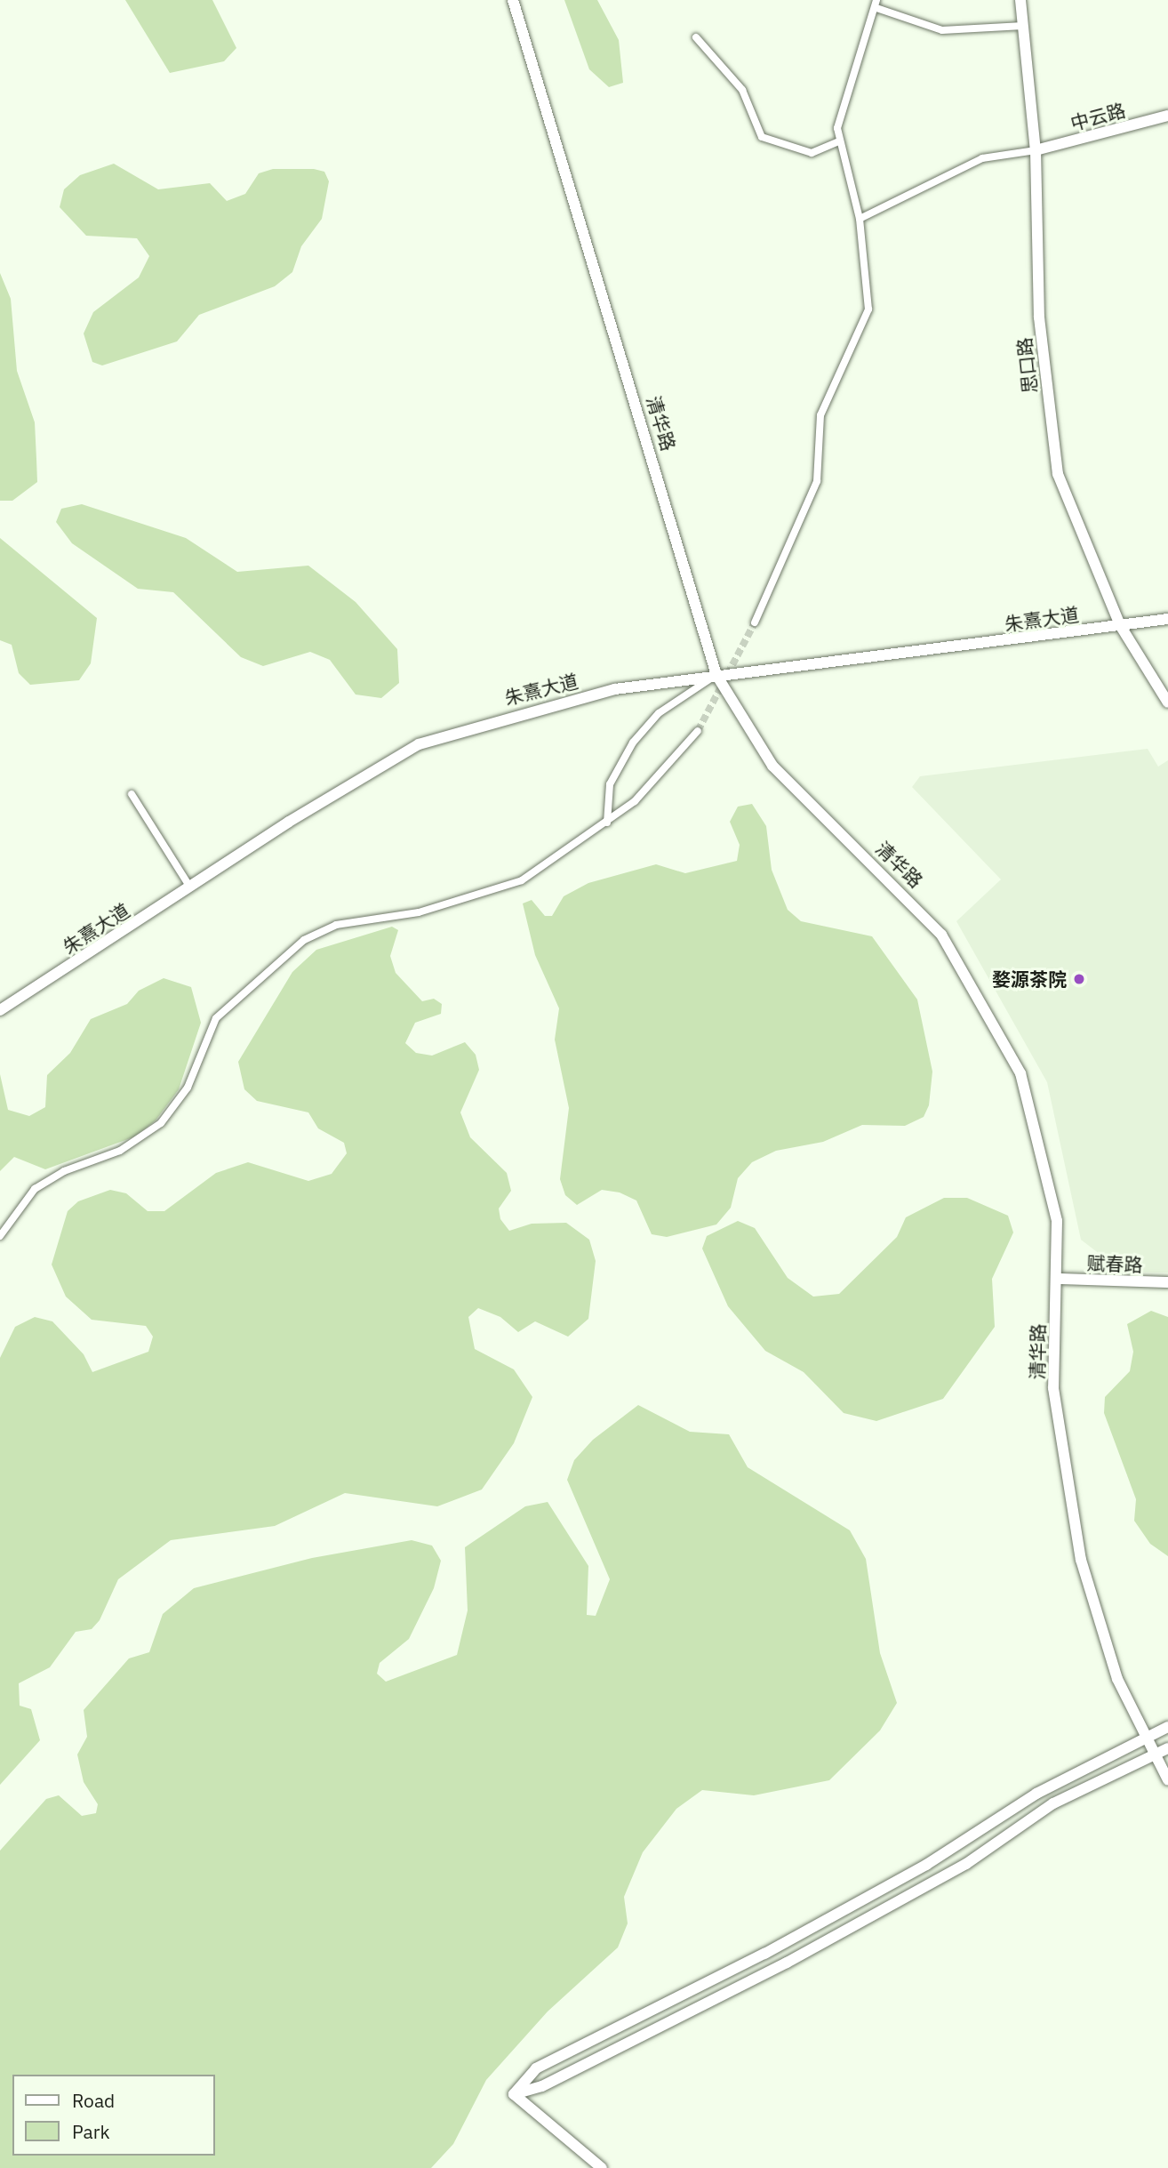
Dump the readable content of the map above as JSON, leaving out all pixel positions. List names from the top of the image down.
{
  "streets": {
    "main road": [
      "中云路",
      "思口路",
      "清华路",
      "朱熹大道",
      "赋春路"
    ]
  },
  "crossings": [
    ["中云路", "思口路"],
    ["思口路", "朱熹大道"],
    ["清华路", "朱熹大道"],
    ["清华路", "赋春路"]
  ],
  "places": ["婺源茶院"],
  "legend": ["Road", "Park"]
}
